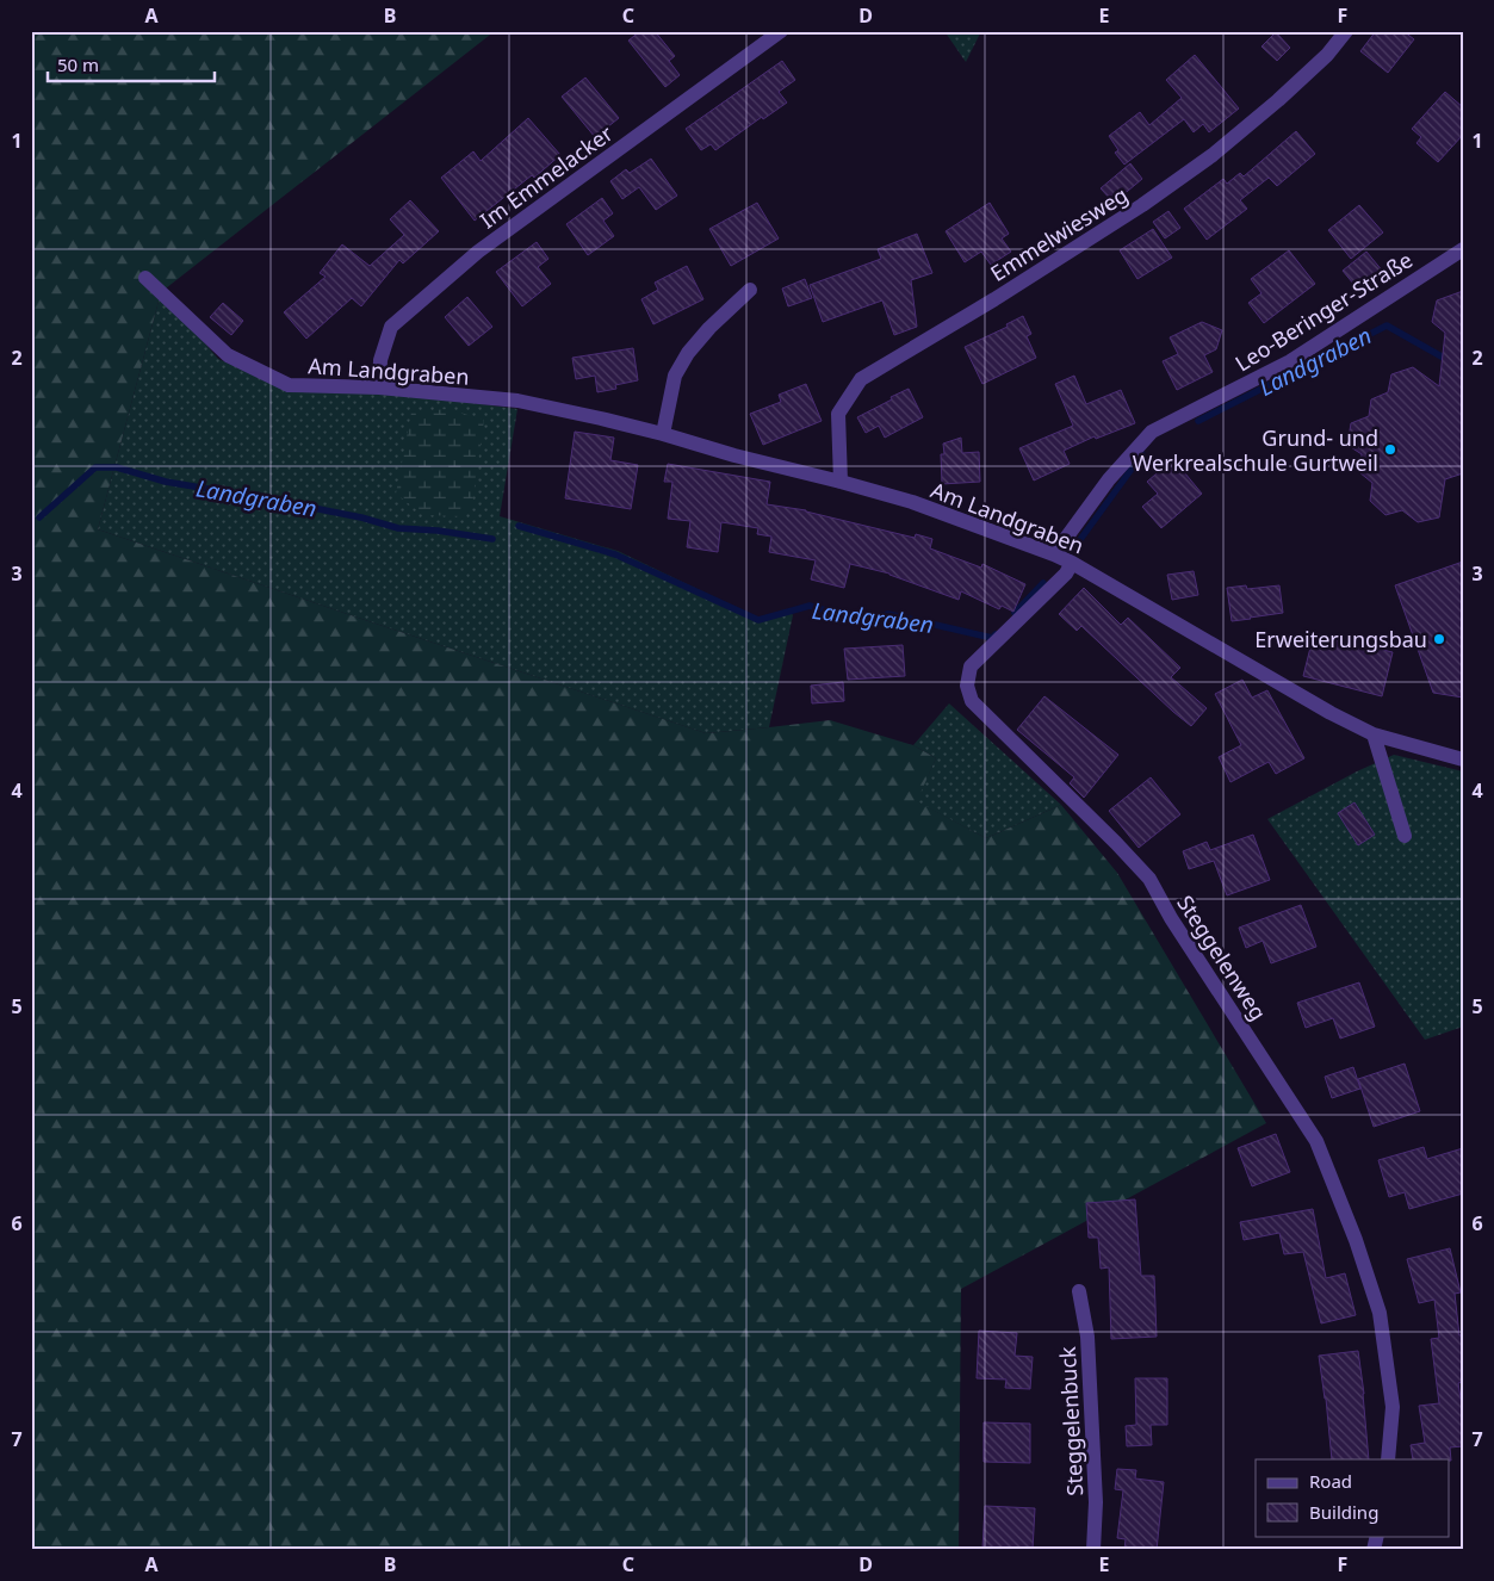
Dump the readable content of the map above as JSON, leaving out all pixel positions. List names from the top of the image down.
{
  "streets": {
    "street": [
      "Im Emmelacker",
      "Emmelwiesweg",
      "Leo-Beringer-Straße",
      "Am Landgraben",
      "Steggelenweg",
      "Steggelenbuck"
    ]
  },
  "crossings": [
    ["Im Emmelacker", "Am Landgraben"],
    ["Emmelwiesweg", "Am Landgraben"],
    ["Leo-Beringer-Straße", "Am Landgraben"],
    ["Am Landgraben", "Steggelenweg"]
  ],
  "water": ["Landgraben"],
  "places": ["Grund- und Werkrealschule Gurtweil", "Erweiterungsbau"],
  "legend": ["Road", "Building"],
  "scale_bar": "50 m",
  "grid": {
    "columns": [
      "A",
      "B",
      "C",
      "D",
      "E",
      "F"
    ],
    "rows": [
      "1",
      "2",
      "3",
      "4",
      "5",
      "6",
      "7"
    ]
  }
}
